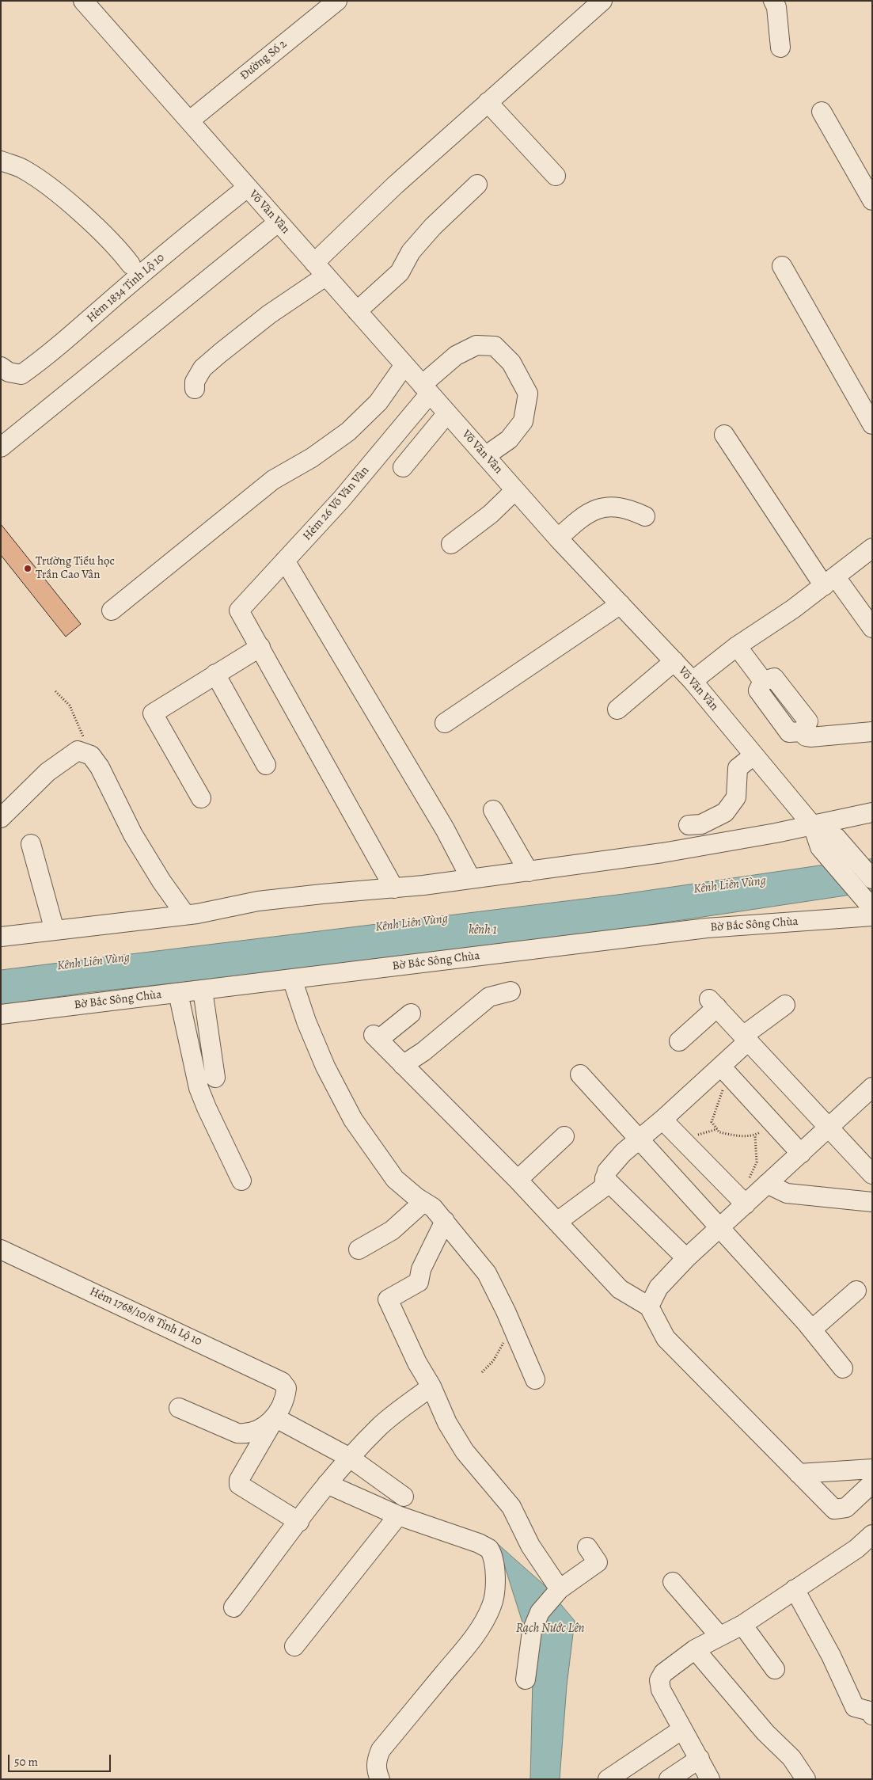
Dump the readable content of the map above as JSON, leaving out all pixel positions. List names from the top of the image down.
{
  "streets": {
    "street": [
      "Đường Số 2",
      "Võ Văn Vân",
      "Hẻm 1834 Tỉnh Lộ 10",
      "Hẻm 26 Võ Văn Vân",
      "Bờ Bắc Sông Chùa",
      "Hẻm 1768/10/8 Tỉnh Lộ 10"
    ]
  },
  "crossings": [
    ["Đường Số 2", "Võ Văn Vân"],
    ["Võ Văn Vân", "Hẻm 1834 Tỉnh Lộ 10"],
    ["Võ Văn Vân", "Hẻm 26 Võ Văn Vân"],
    ["Võ Văn Vân", "Bờ Bắc Sông Chùa"]
  ],
  "water": ["Kênh Liên Vùng", "kênh 1", "Rạch Nước Lên"],
  "places": ["Trường Tiểu học Trần Cao Vân"],
  "scale_bar": "50 m"
}
